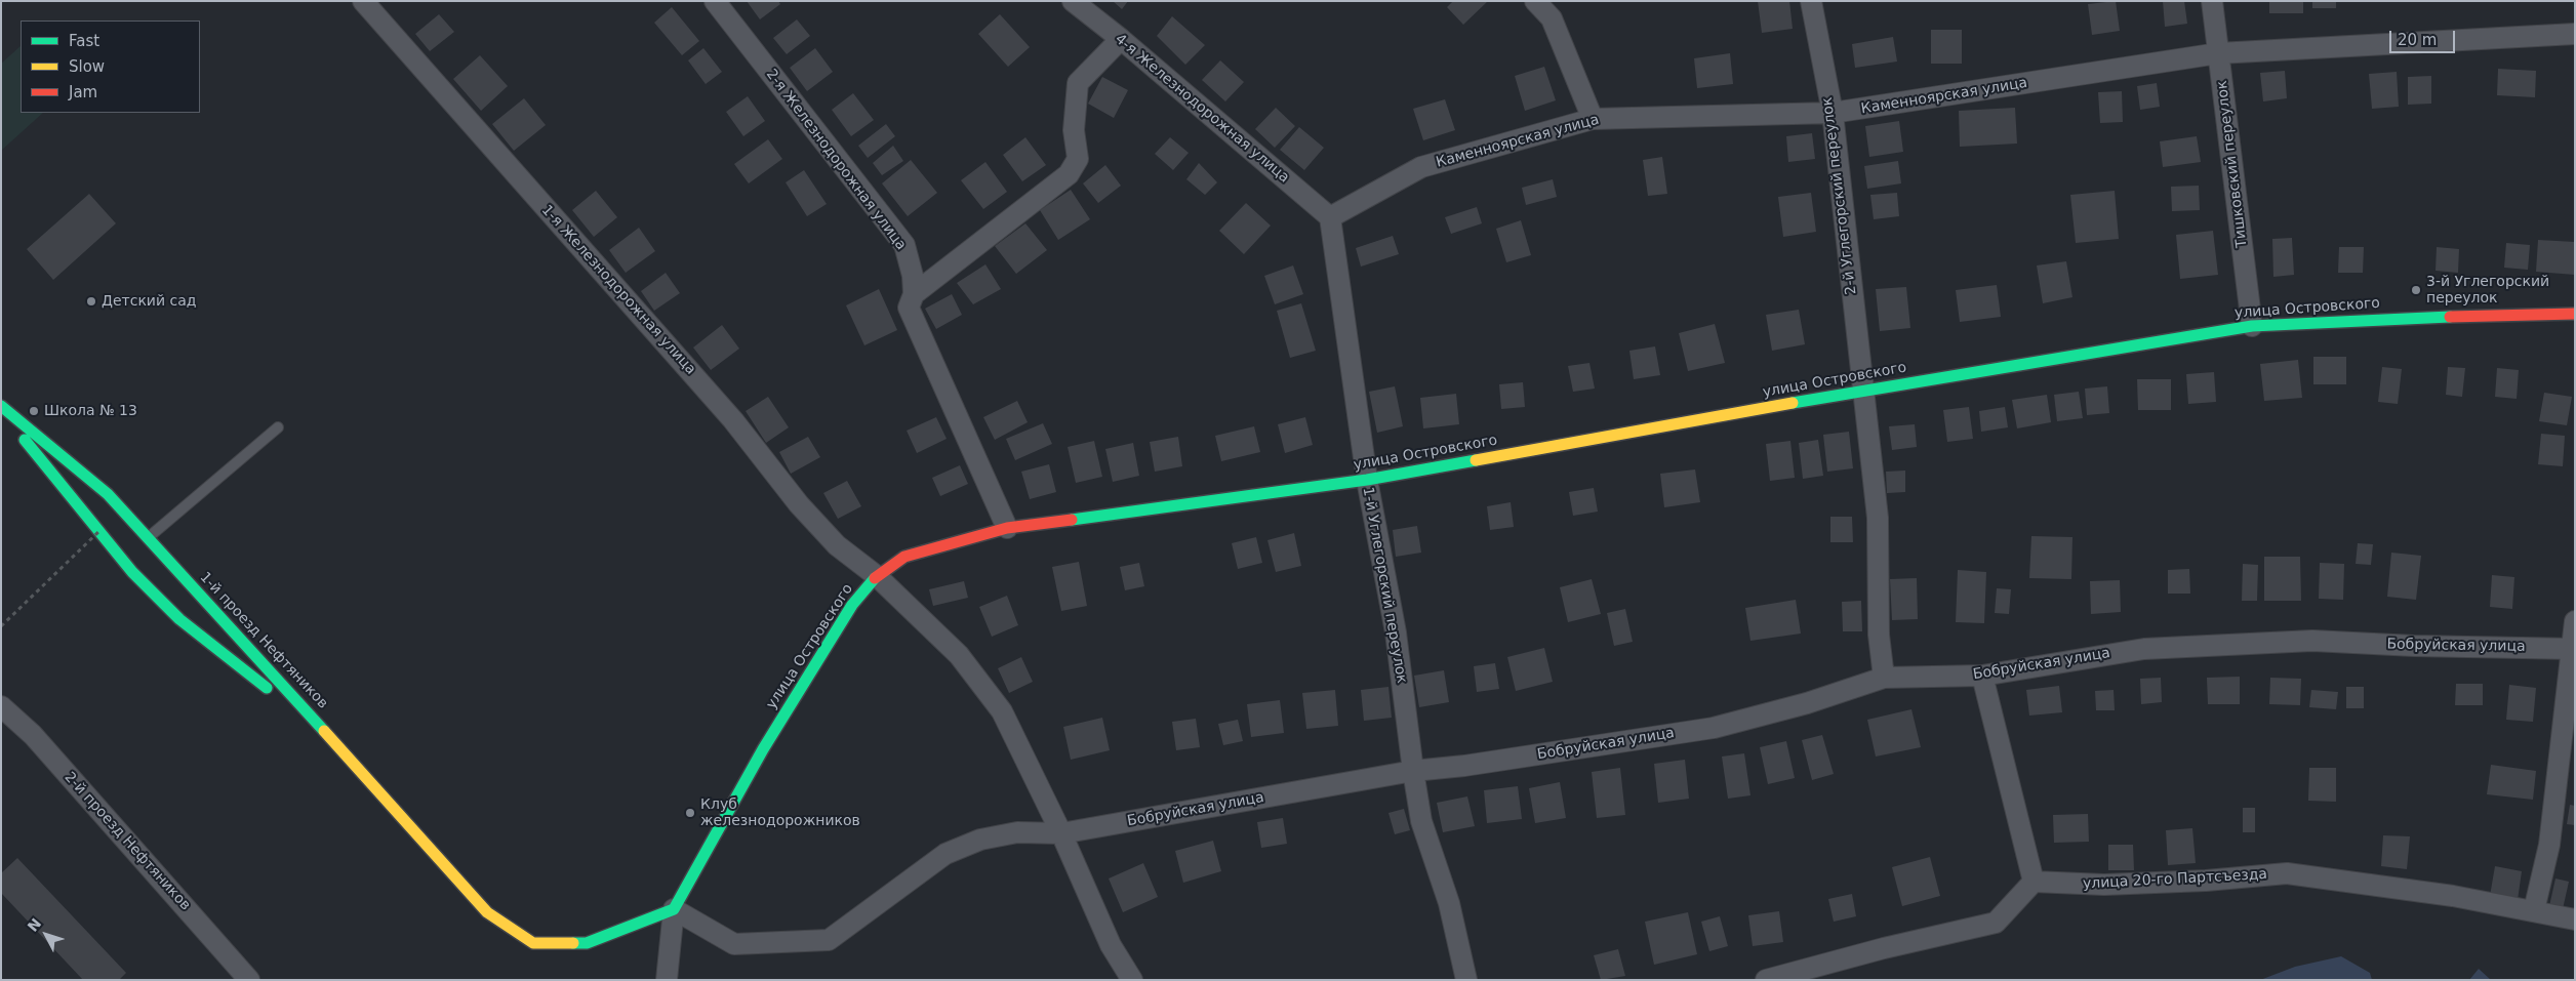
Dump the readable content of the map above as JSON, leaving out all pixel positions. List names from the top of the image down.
{
  "streets": {
    "street": [
      "Каменноярская улица",
      "4-я Железнодорожная улица",
      "2-я Железнодорожная улица",
      "Тишковский переулок",
      "2-й Углегорский переулок",
      "1-я Железнодорожная улица",
      "улица Островского",
      "1-й Углегорский переулок",
      "1-й проезд Нефтяников",
      "Бобруйская улица",
      "2-й проезд Нефтяников",
      "улица 20-го Партсъезда"
    ]
  },
  "crossings": [
    ["Каменноярская улица", "4-я Железнодорожная улица"],
    ["Каменноярская улица", "Тишковский переулок"],
    ["Каменноярская улица", "2-й Углегорский переулок"],
    ["Каменноярская улица", "1-й Углегорский переулок"],
    ["4-я Железнодорожная улица", "1-й Углегорский переулок"],
    ["2-я Железнодорожная улица", "улица Островского"],
    ["Тишковский переулок", "улица Островского"],
    ["2-й Углегорский переулок", "улица Островского"],
    ["2-й Углегорский переулок", "Бобруйская улица"],
    ["1-я Железнодорожная улица", "улица Островского"],
    ["1-я Железнодорожная улица", "Бобруйская улица"],
    ["улица Островского", "1-й Углегорский переулок"],
    ["улица Островского", "1-й проезд Нефтяников"],
    ["улица Островского", "Бобруйская улица"],
    ["1-й Углегорский переулок", "Бобруйская улица"],
    ["1-й проезд Нефтяников", "Бобруйская улица"]
  ],
  "places": [
    "3-й Углегорский переулок",
    "Детский сад",
    "Школа № 13",
    "Клуб железнодорожников"
  ],
  "legend": ["Fast", "Slow", "Jam"],
  "scale_bar": "20 m",
  "north": "top left"
}
